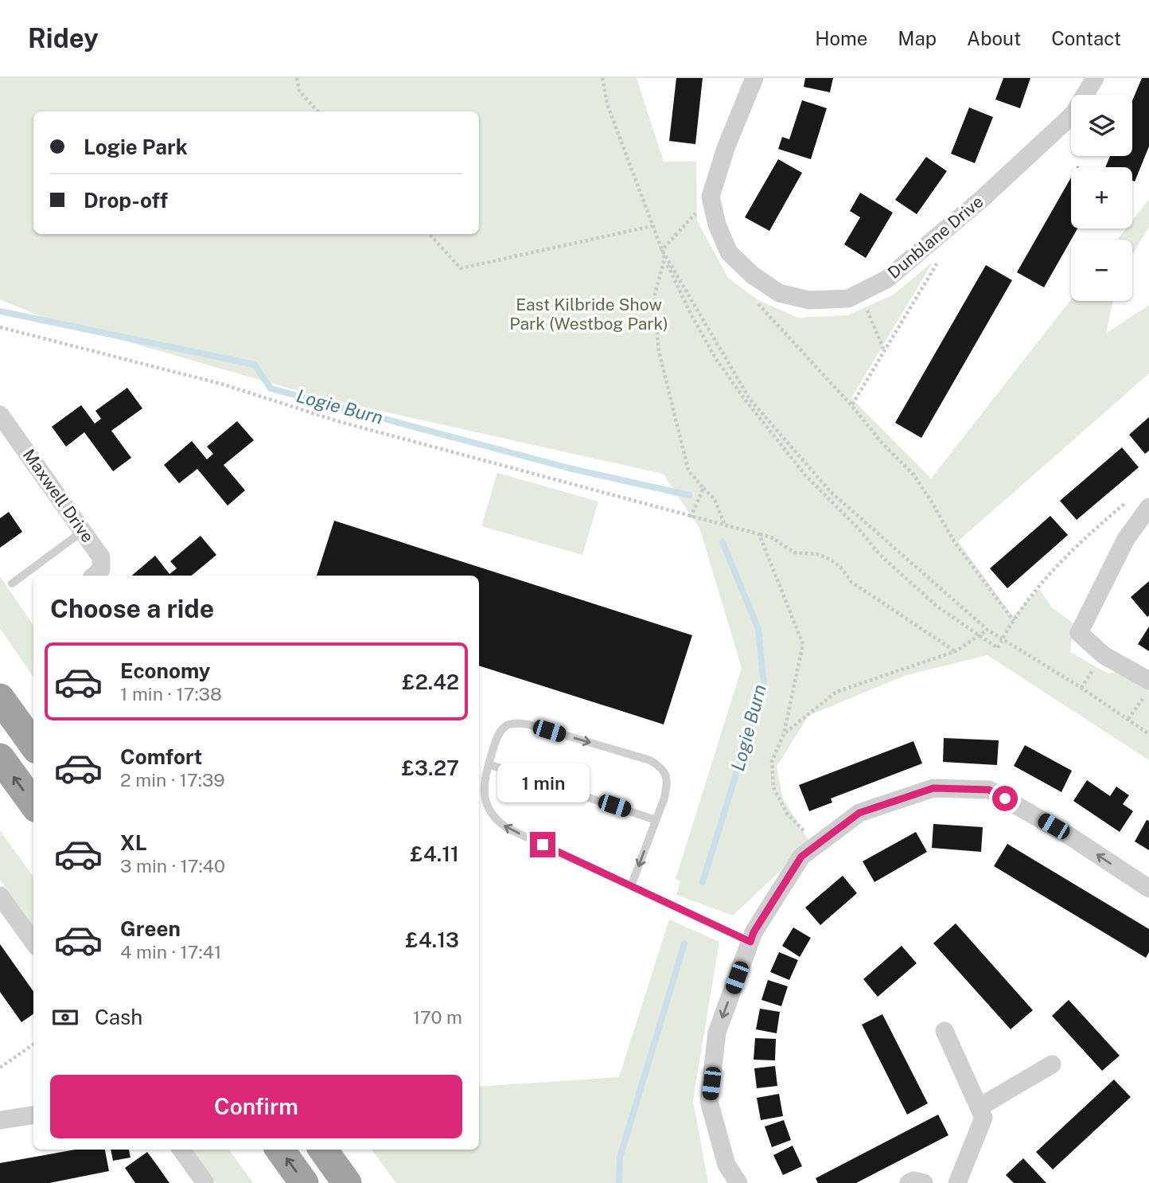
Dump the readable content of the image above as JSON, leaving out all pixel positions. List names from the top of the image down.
{
  "streets": {
    "street": ["Dunblane Drive", "Maxwell Drive"]
  },
  "water": ["Logie Burn"],
  "parks": ["East Kilbride Show Park (Westbog Park)"],
  "page": {
    "header": "Ridey",
    "nav": [
      "Home",
      "Map",
      "About",
      "Contact"
    ],
    "map_buttons": ["+", "−"],
    "banner": ["Logie Park", "Drop-off"],
    "heading": "Choose a ride",
    "list": [
      {
        "name": "Economy",
        "note": "1 min · 17:38",
        "value": "£2.42"
      },
      {
        "name": "Comfort",
        "note": "2 min · 17:39",
        "value": "£3.27"
      },
      {
        "name": "XL",
        "note": "3 min · 17:40",
        "value": "£4.11"
      },
      {
        "name": "Green",
        "note": "4 min · 17:41",
        "value": "£4.13"
      }
    ],
    "bubble": "1 min",
    "pay": ["Cash", "170 m"],
    "buttons": "Confirm"
  }
}
